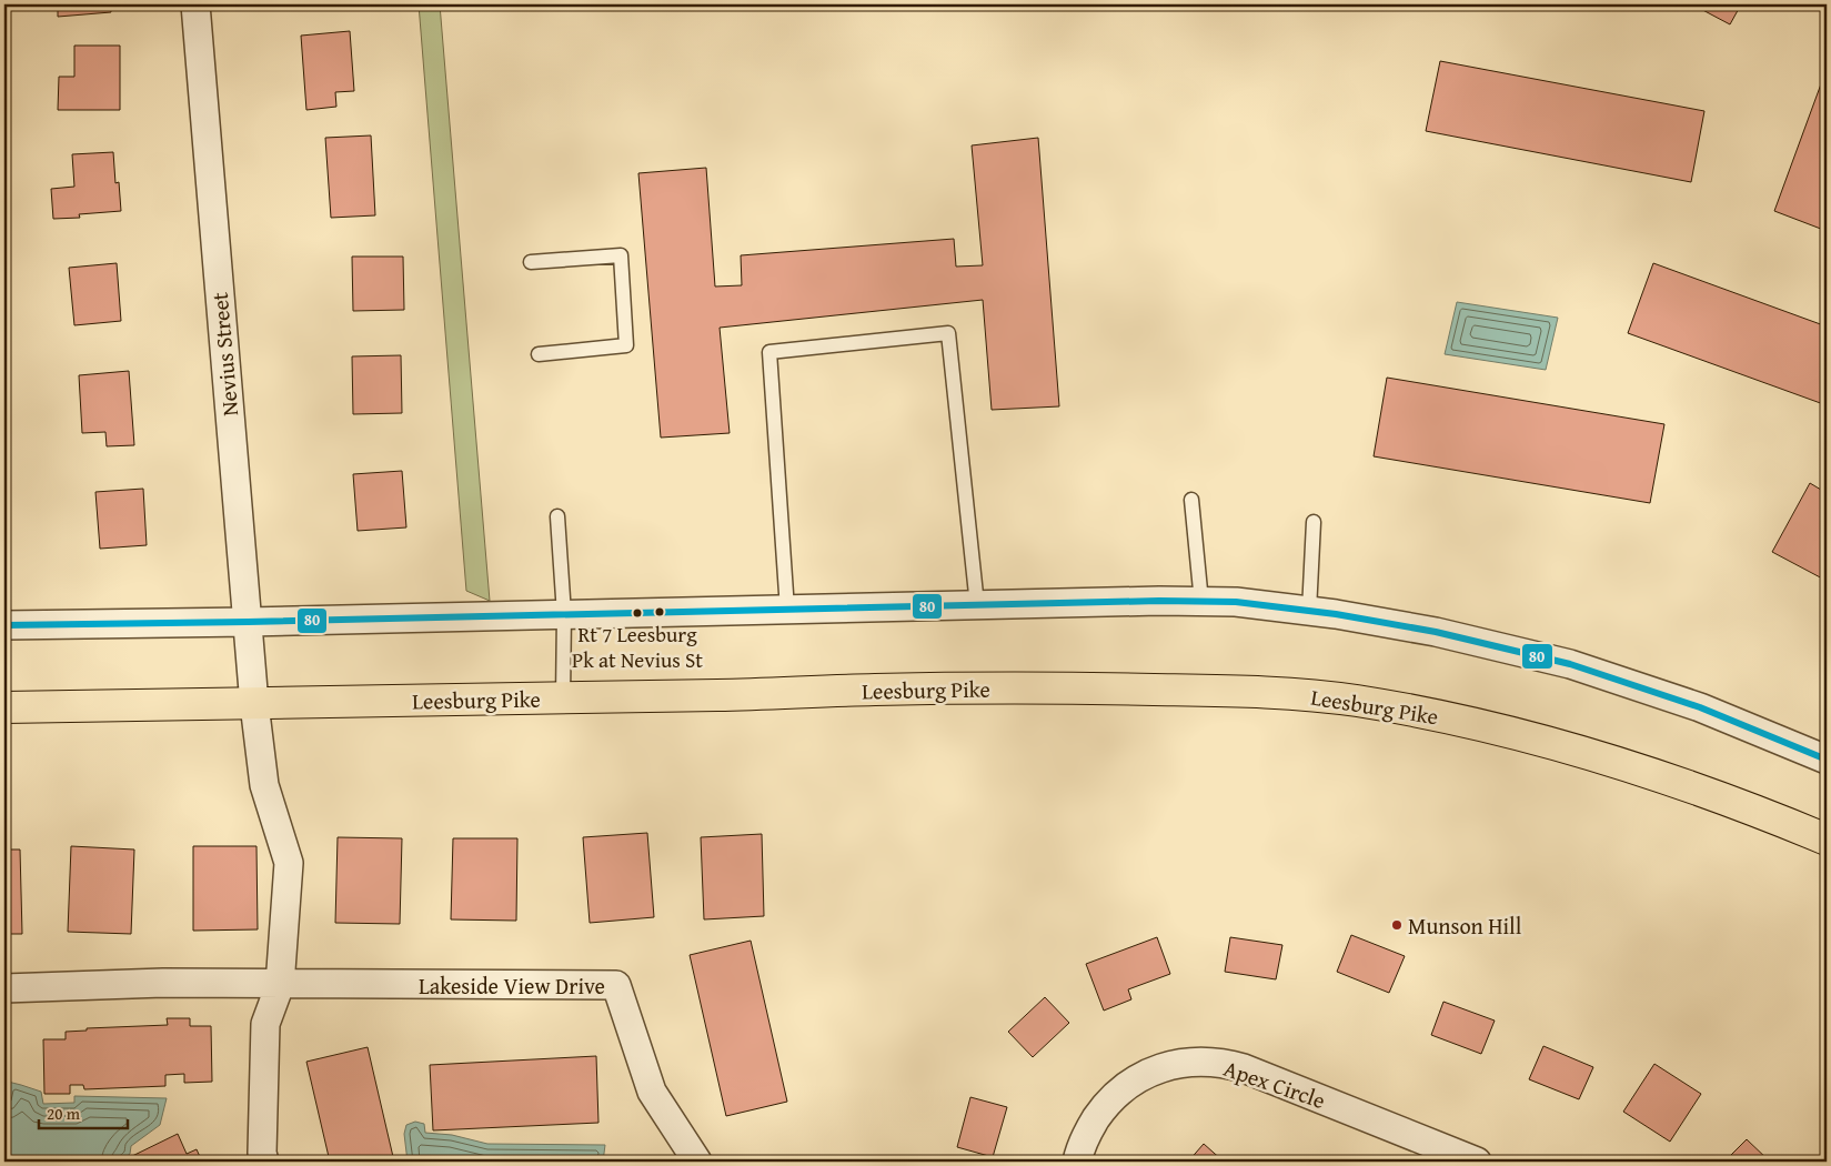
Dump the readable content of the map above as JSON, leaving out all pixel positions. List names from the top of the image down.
{
  "streets": {
    "main road": ["Leesburg Pike"],
    "street": ["Nevius Street", "Lakeside View Drive", "Apex Circle"]
  },
  "crossings": [
    ["Nevius Street", "Leesburg Pike"]
  ],
  "places": ["Rt 7 Leesburg Pk at Nevius St", "Munson Hill"],
  "lines": ["transit line 80"],
  "scale_bar": "20 m"
}
